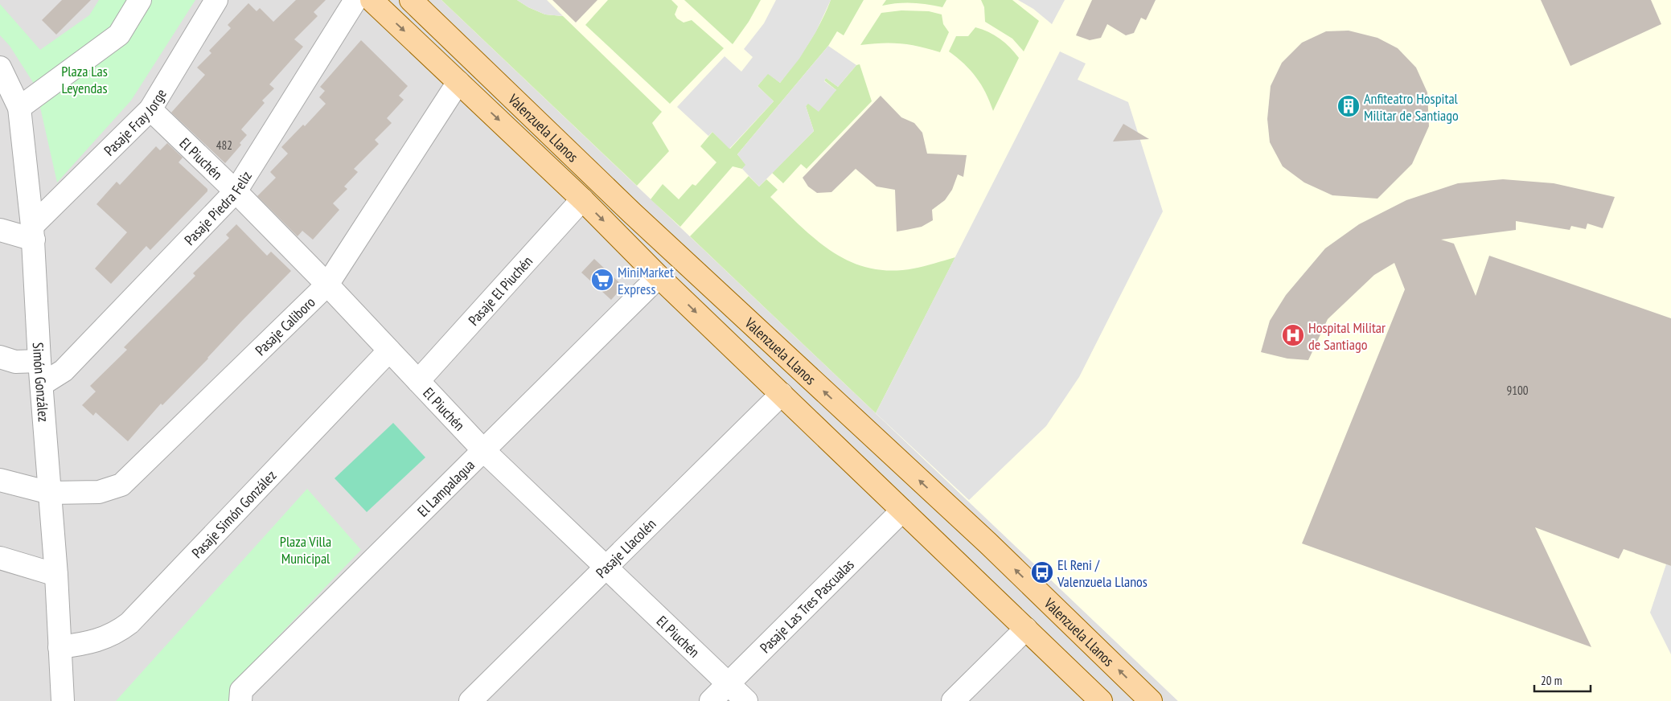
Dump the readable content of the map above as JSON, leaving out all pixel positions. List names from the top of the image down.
{
  "streets": {
    "main road": ["Valenzuela Llanos"],
    "street": [
      "Pasaje Fray Jorge",
      "El Piuchén",
      "Pasaje Piedra Feliz",
      "Pasaje El Piuchén",
      "Pasaje Caliboro",
      "Simón González",
      "El Lampalagua",
      "Pasaje Simón González",
      "Pasaje Llacolén",
      "Pasaje Las Tres Pascualas"
    ]
  },
  "crossings": [
    ["Pasaje Fray Jorge", "El Piuchén"],
    ["Pasaje Fray Jorge", "Simón González"],
    ["Valenzuela Llanos", "Pasaje El Piuchén"],
    ["Valenzuela Llanos", "Pasaje Caliboro"],
    ["Valenzuela Llanos", "El Lampalagua"],
    ["Valenzuela Llanos", "Pasaje Llacolén"],
    ["Valenzuela Llanos", "Pasaje Las Tres Pascualas"],
    ["El Piuchén", "Pasaje Piedra Feliz"],
    ["El Piuchén", "Pasaje El Piuchén"],
    ["El Piuchén", "Pasaje Caliboro"],
    ["El Piuchén", "El Lampalagua"],
    ["El Piuchén", "Pasaje Simón González"],
    ["El Piuchén", "Pasaje Llacolén"],
    ["El Piuchén", "Pasaje Las Tres Pascualas"],
    ["Pasaje Piedra Feliz", "Simón González"],
    ["Pasaje Caliboro", "Simón González"],
    ["Simón González", "Pasaje Simón González"]
  ],
  "parks": ["Plaza Las Leyendas", "Plaza Villa Municipal"],
  "places": {
    "building": ["Anfiteatro Hospital Militar de Santiago"],
    "supermarket": ["MiniMarket Express"],
    "hospital": ["Hospital Militar de Santiago"],
    "bus stop": ["El Reni / Valenzuela Llanos"]
  },
  "house_numbers": ["482", "9100"],
  "scale_bar": "20 m"
}
